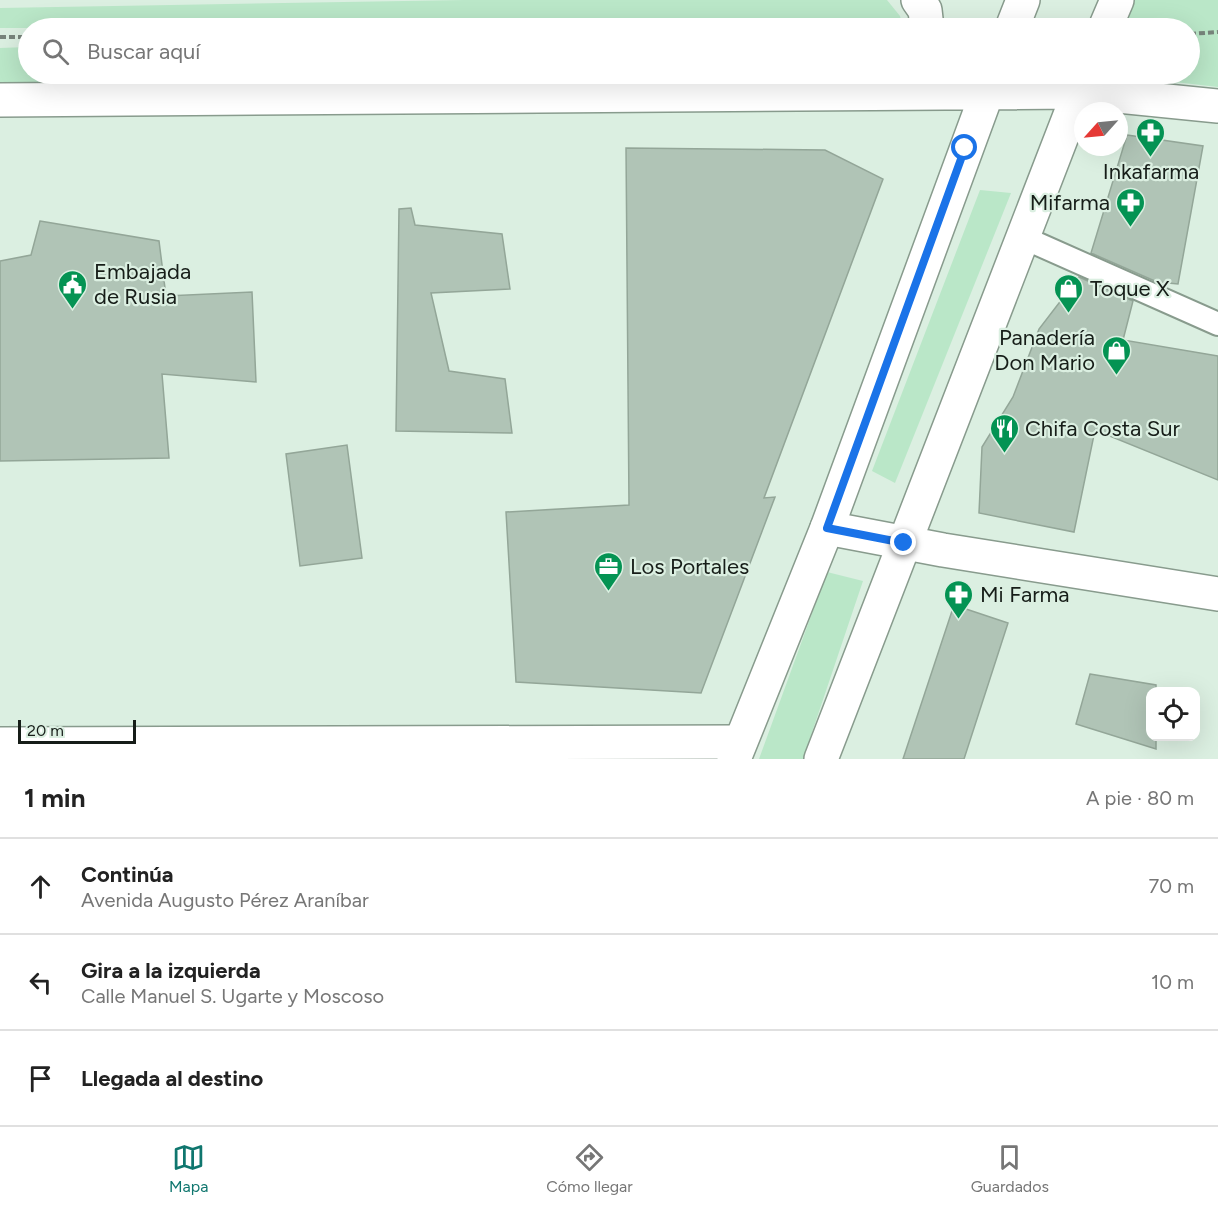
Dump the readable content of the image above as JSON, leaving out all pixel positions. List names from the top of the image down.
{
  "places": {
    "pharmacy": ["Inkafarma", "Mifarma", "Mi Farma"],
    "public building": ["Embajada de Rusia"],
    "shop": ["Toque X", "Panadería Don Mario"],
    "restaurant": ["Chifa Costa Sur"],
    "office": ["Los Portales"]
  },
  "scale_bar": "20 m",
  "north": "bottom left",
  "page": {
    "search": "Buscar aquí",
    "scale": "20 m",
    "heading": ["1 min", "A pie · 80 m"],
    "list": [
      ["Continúa", "Avenida Augusto Pérez Araníbar", "70 m"],
      ["Gira a la izquierda", "Calle Manuel S. Ugarte y Moscoso", "10 m"],
      "Llegada al destino"
    ],
    "nav": ["Mapa", "Cómo llegar", "Guardados"]
  }
}
